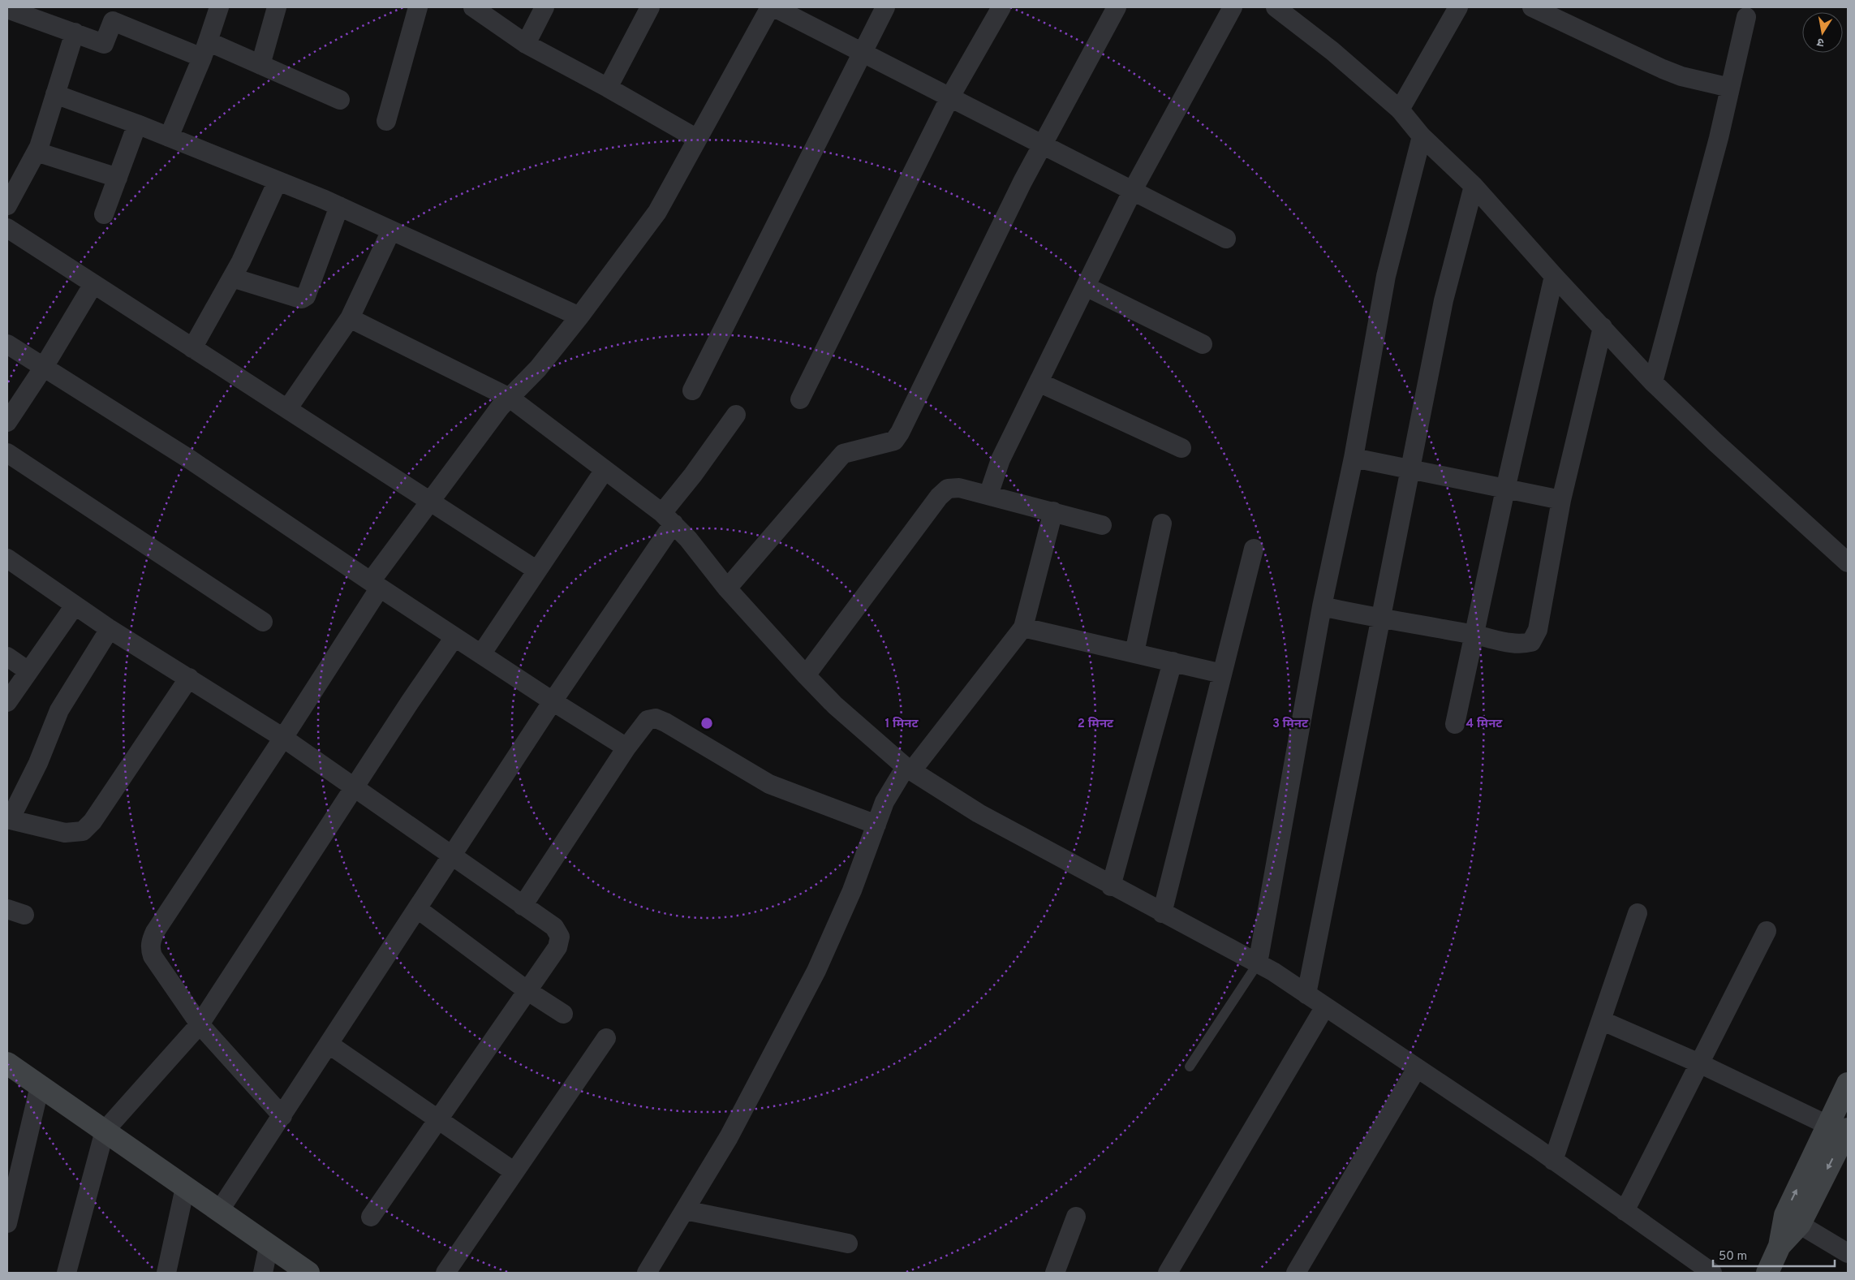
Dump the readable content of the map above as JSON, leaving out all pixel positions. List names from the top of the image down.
{
  "scale_bar": "50 m",
  "north": "bottom",
  "rings": [
    "1 मिनट",
    "2 मिनट",
    "3 मिनट",
    "4 मिनट"
  ]
}
